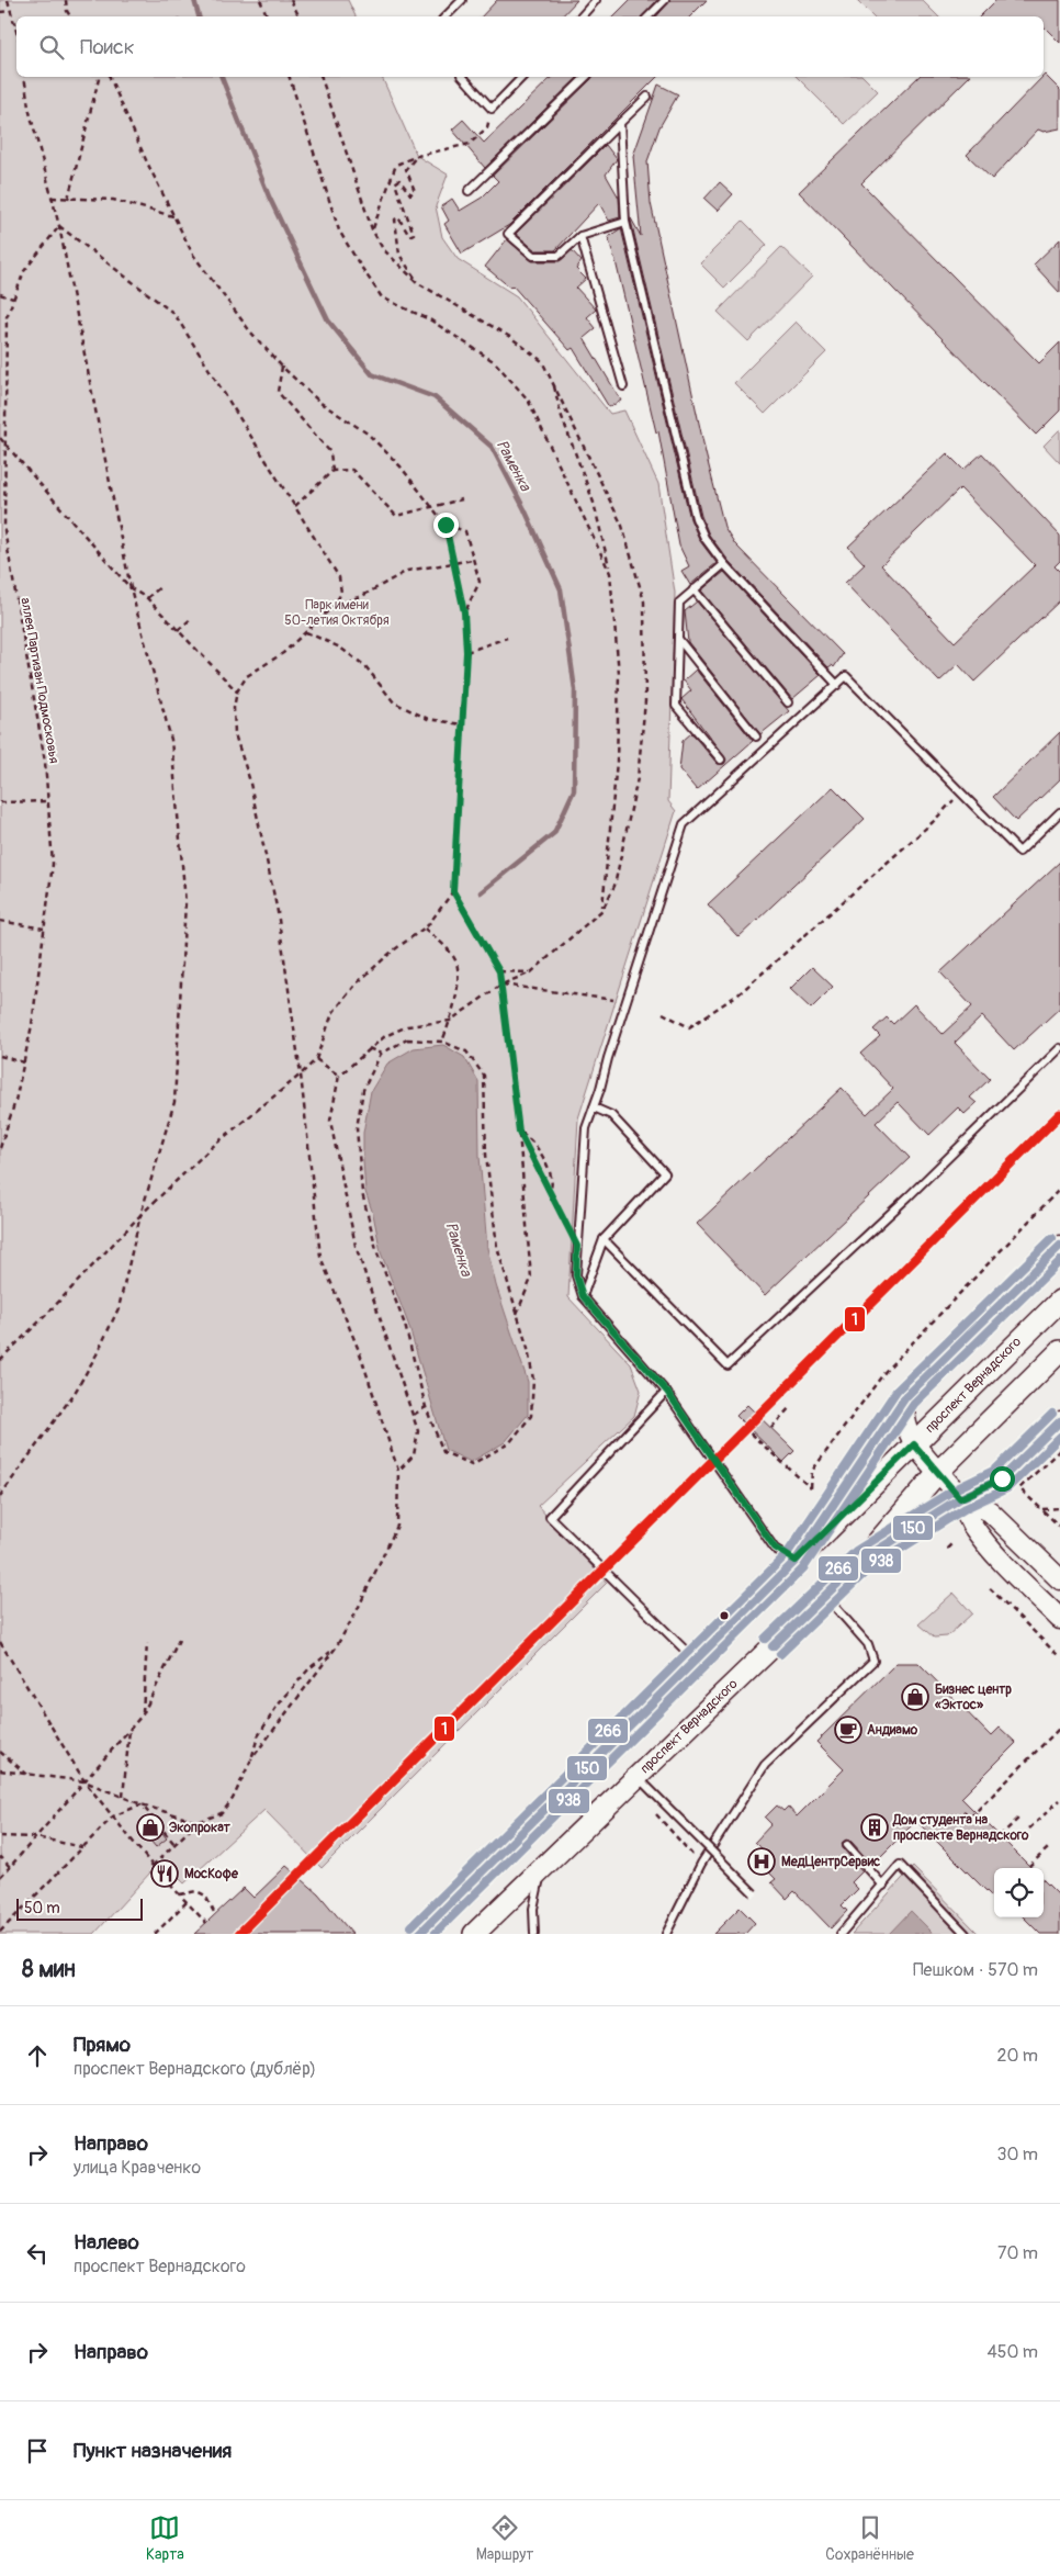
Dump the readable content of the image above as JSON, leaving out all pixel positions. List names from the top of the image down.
{
  "streets": {
    "main road": ["проспект Вернадского"],
    "path": ["аллея Партизан Подмосковья"]
  },
  "water": ["Раменка"],
  "parks": ["Парк имени 50-летия Октября"],
  "places": {
    "shop": ["Бизнес центр «Эктос»", "Экопрокат"],
    "cafe": ["Андиамо"],
    "building": ["Дом студента на проспекте Вернадского"],
    "hospital": ["МедЦентрСервис"],
    "restaurant": ["МосКофе"]
  },
  "lines": [
    "transit line 1",
    "transit line 266",
    "transit line 150",
    "transit line 938"
  ],
  "scale_bar": "50 m",
  "page": {
    "search": "Поиск",
    "scale": "50 m",
    "heading": ["8 мин", "Пешком · 570 m"],
    "list": [
      ["Прямо", "проспект Вернадского (дублёр)", "20 m"],
      ["Направо", "улица Кравченко", "30 m"],
      ["Налево", "проспект Вернадского", "70 m"],
      ["Направо", "450 m"],
      "Пункт назначения"
    ],
    "nav": ["Карта", "Маршрут", "Сохранённые"]
  }
}
